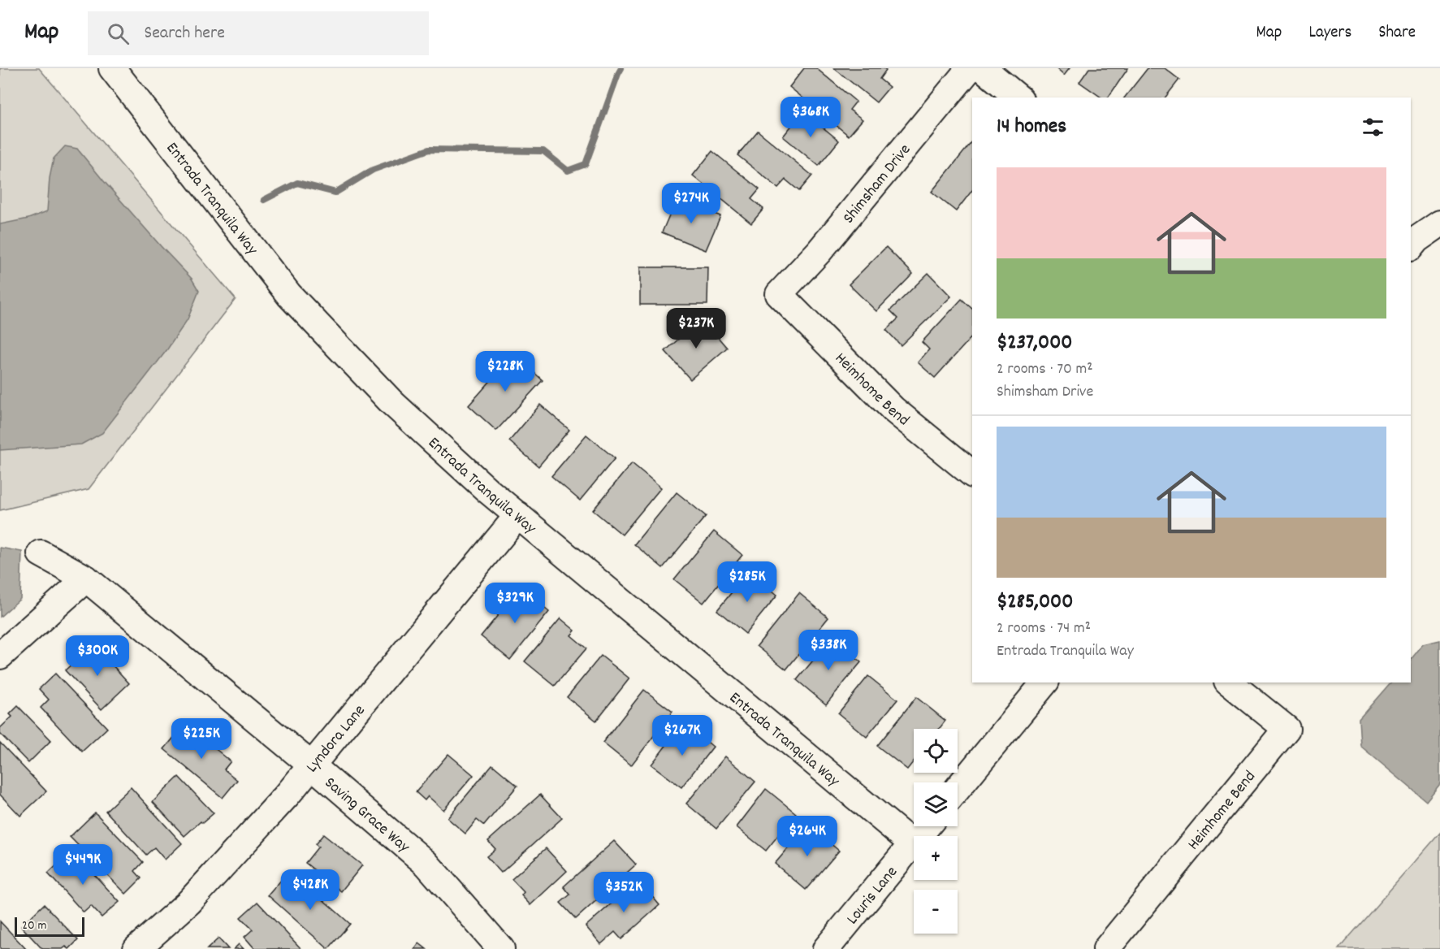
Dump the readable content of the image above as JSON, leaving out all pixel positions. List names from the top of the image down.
{
  "streets": {
    "street": [
      "Shimsham Drive",
      "Entrada Tranquila Way",
      "Heimhome Bend",
      "Lyndora Lane",
      "Saving Grace Way",
      "Louris Lane"
    ]
  },
  "crossings": [
    ["Shimsham Drive", "Heimhome Bend"],
    ["Entrada Tranquila Way", "Lyndora Lane"],
    ["Entrada Tranquila Way", "Louris Lane"],
    ["Lyndora Lane", "Saving Grace Way"]
  ],
  "scale_bar": "20 m",
  "page": {
    "header": "Map",
    "search": "Search here",
    "nav": ["Map", "Layers", "Share"],
    "price": [
      "$368K",
      "$274K",
      "$237K",
      "$228K",
      "$285K",
      "$329K",
      "$338K",
      "$300K",
      "$267K",
      "$225K",
      "$264K",
      "$449K",
      "$428K",
      "$352K"
    ],
    "heading": "14 homes",
    "list": [
      {
        "name": "$237,000",
        "note": "2 rooms · 70 m² · Shimsham Drive"
      },
      {
        "name": "$285,000",
        "note": "2 rooms · 74 m² · Entrada Tranquila Way"
      }
    ],
    "map_buttons": ["+", "−"],
    "scale": "20 m"
  }
}
